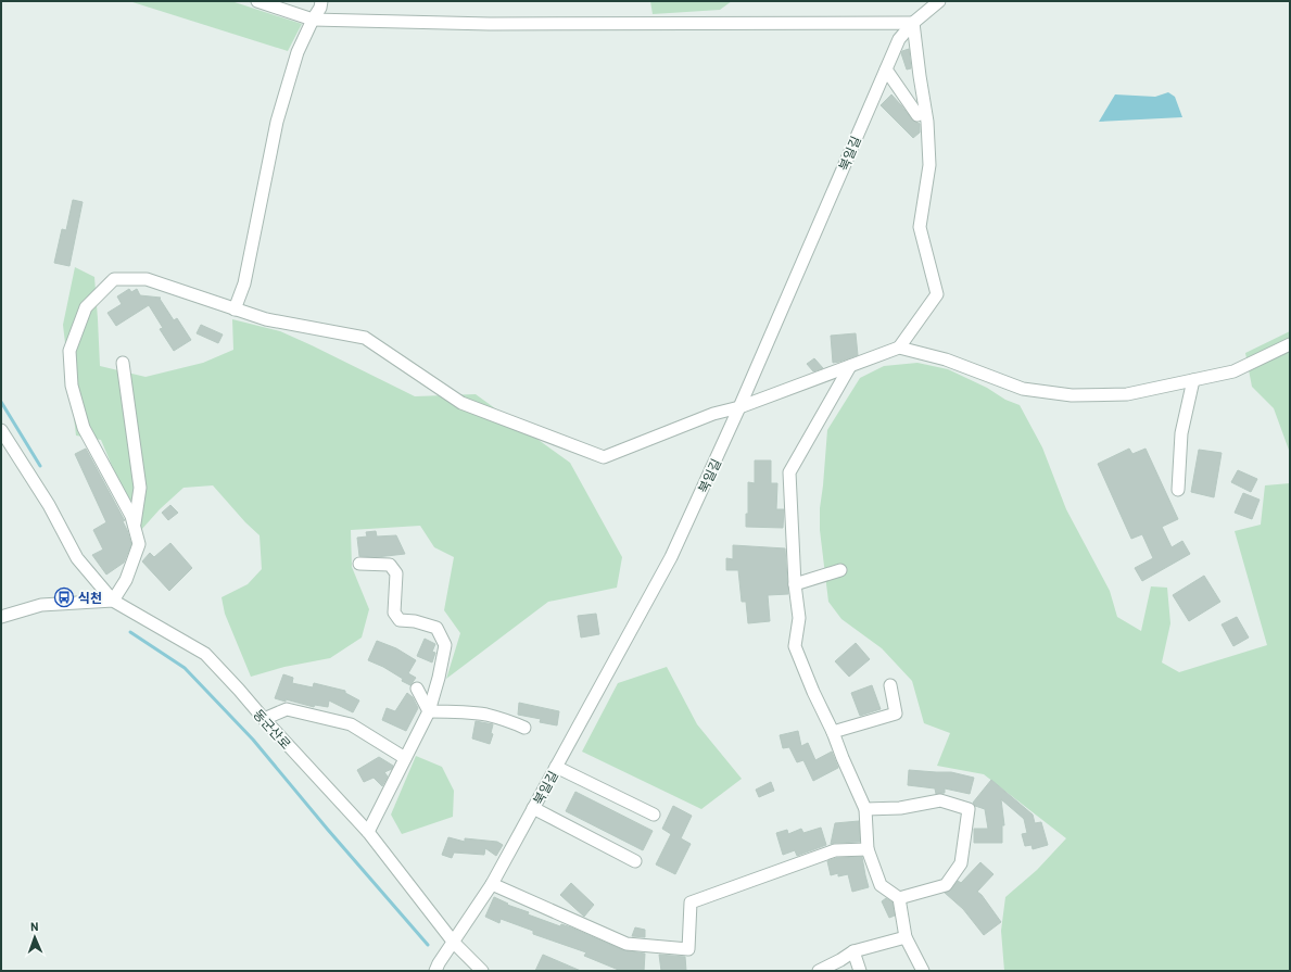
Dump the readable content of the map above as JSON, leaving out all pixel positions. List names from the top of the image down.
{
  "streets": {
    "street": ["북일길", "동군산로"]
  },
  "crossings": [
    ["북일길", "동군산로"]
  ],
  "places": {
    "bus stop": ["식천"]
  },
  "north": "top"
}
